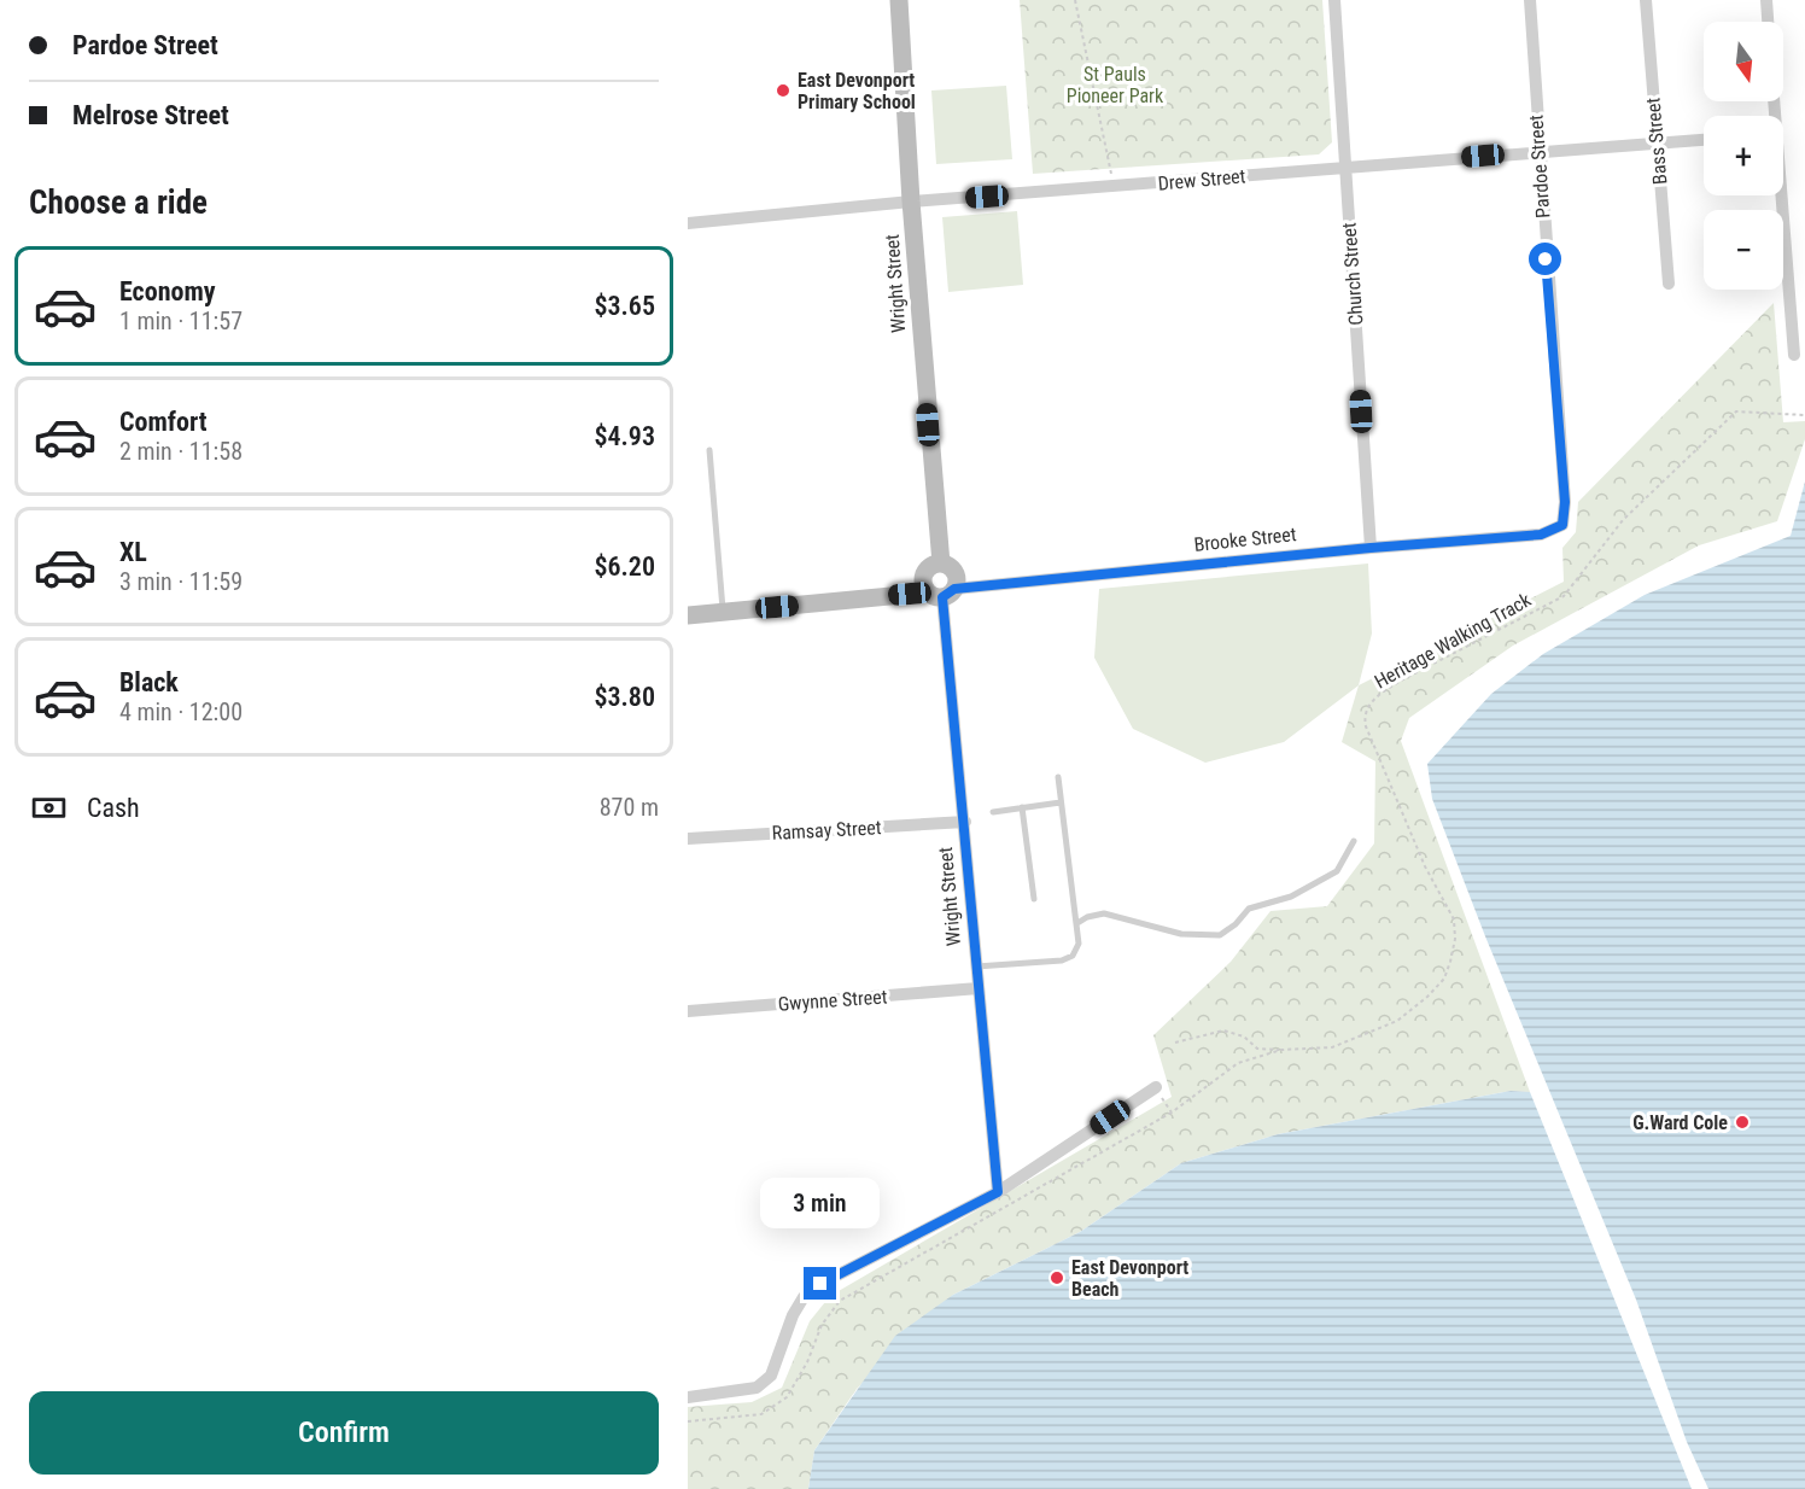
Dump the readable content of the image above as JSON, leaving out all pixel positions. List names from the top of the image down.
{
  "streets": {
    "street": [
      "Bass Street",
      "Pardoe Street",
      "Drew Street",
      "Church Street",
      "Wright Street",
      "Brooke Street",
      "Ramsay Street",
      "Gwynne Street"
    ],
    "path": ["Heritage Walking Track"]
  },
  "crossings": [
    ["Bass Street", "Drew Street"],
    ["Pardoe Street", "Drew Street"],
    ["Pardoe Street", "Brooke Street"],
    ["Drew Street", "Church Street"],
    ["Drew Street", "Wright Street"],
    ["Church Street", "Brooke Street"],
    ["Wright Street", "Brooke Street"],
    ["Wright Street", "Ramsay Street"],
    ["Wright Street", "Gwynne Street"]
  ],
  "parks": ["St Pauls Pioneer Park"],
  "places": ["East Devonport Primary School", "G.Ward Cole", "East Devonport Beach"],
  "north": "bottom",
  "page": {
    "banner": ["Pardoe Street", "Melrose Street"],
    "map_buttons": ["+", "−"],
    "heading": "Choose a ride",
    "list": [
      {
        "name": "Economy",
        "note": "1 min · 11:57",
        "value": "$3.65"
      },
      {
        "name": "Comfort",
        "note": "2 min · 11:58",
        "value": "$4.93"
      },
      {
        "name": "XL",
        "note": "3 min · 11:59",
        "value": "$6.20"
      },
      {
        "name": "Black",
        "note": "4 min · 12:00",
        "value": "$3.80"
      }
    ],
    "pay": ["Cash", "870 m"],
    "bubble": "3 min",
    "buttons": "Confirm"
  }
}
